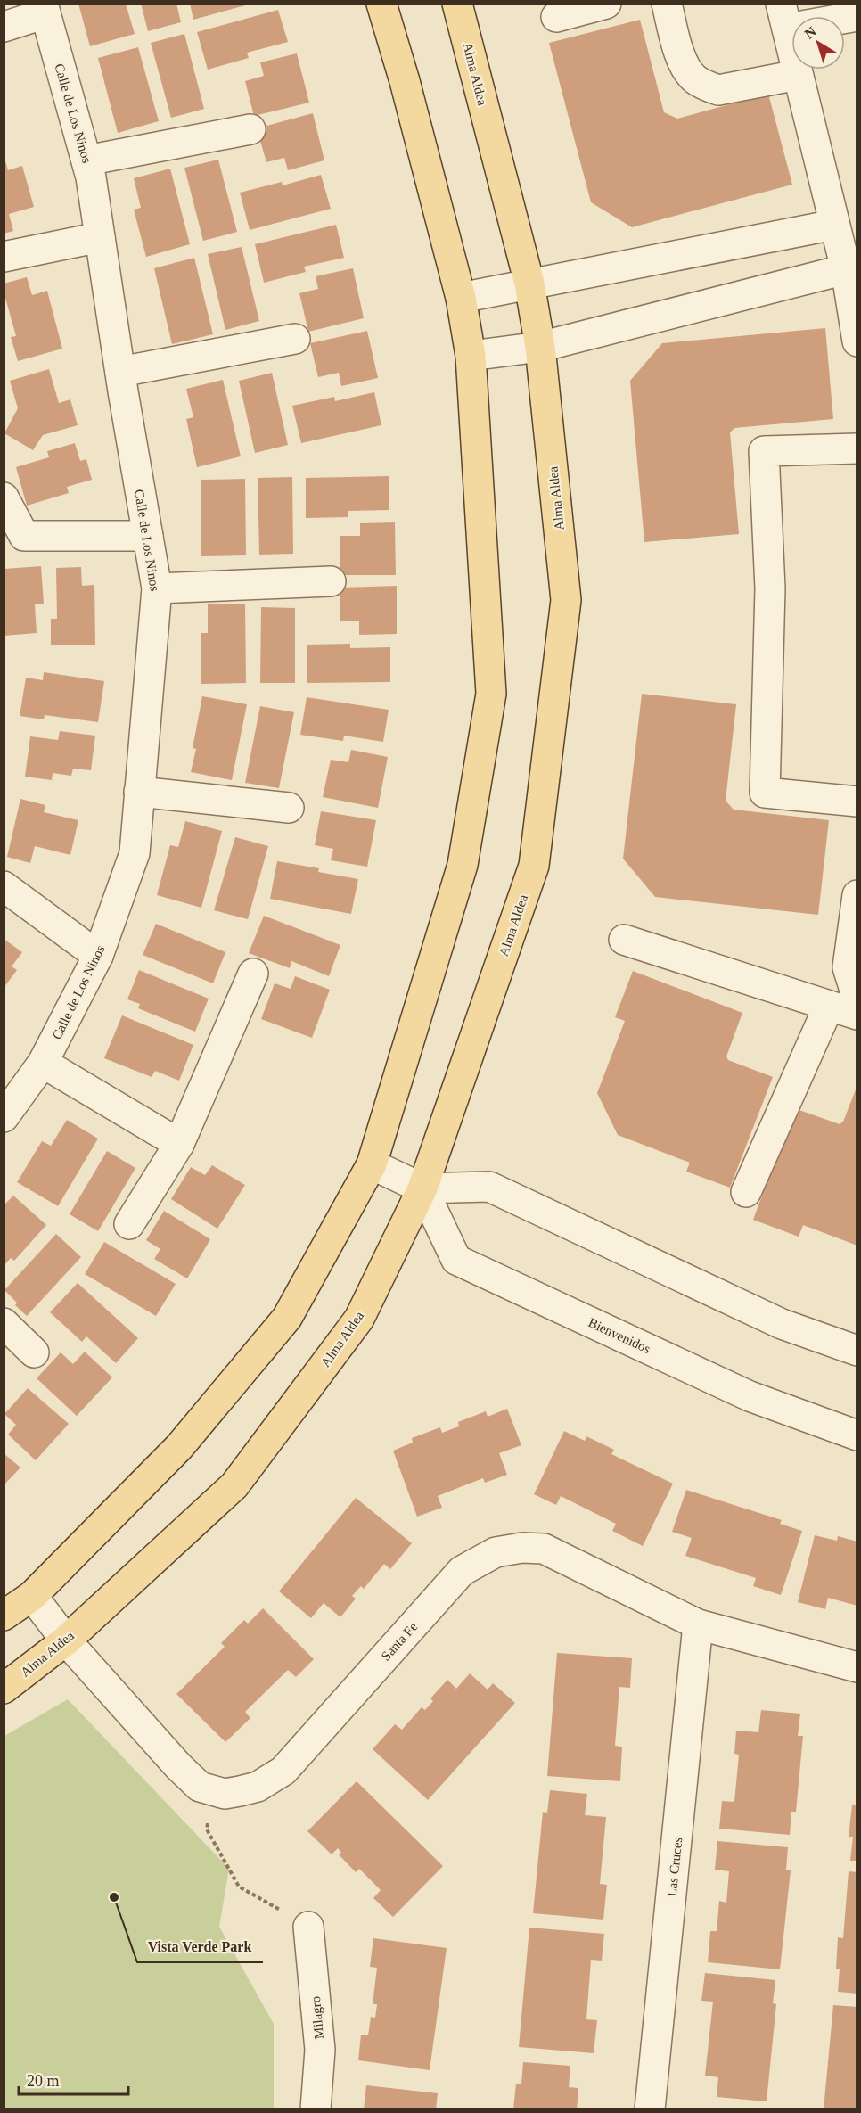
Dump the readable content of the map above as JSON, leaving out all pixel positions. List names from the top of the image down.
{
  "streets": {
    "main road": ["Alma Aldea"],
    "street": [
      "Calle de Los Ninos",
      "Bienvenidos",
      "Santa Fe",
      "Las Cruces",
      "Milagro"
    ]
  },
  "crossings": [
    ["Alma Aldea", "Bienvenidos"],
    ["Alma Aldea", "Santa Fe"],
    ["Santa Fe", "Las Cruces"]
  ],
  "places": ["Vista Verde Park"],
  "scale_bar": "20 m",
  "north": "top left"
}
